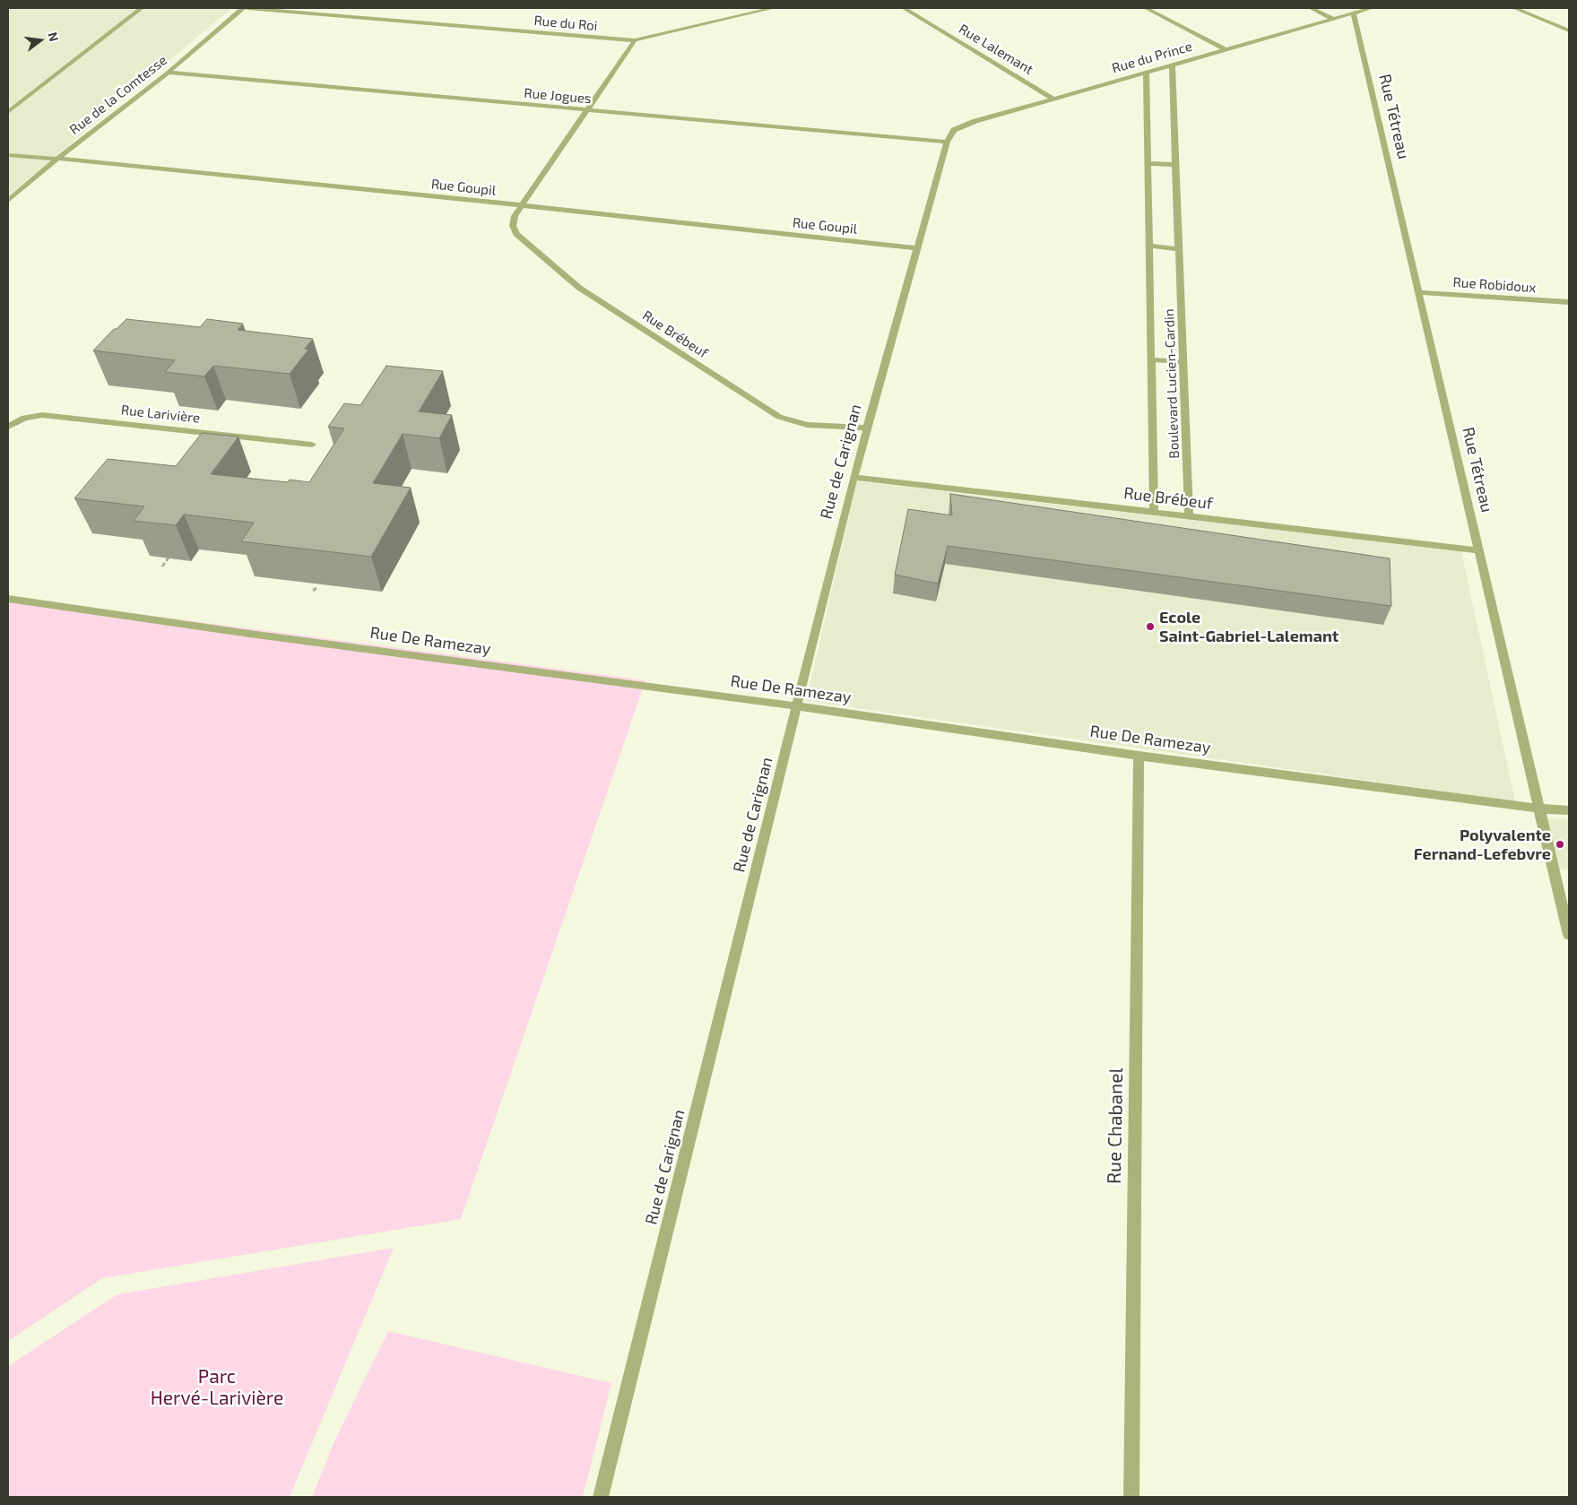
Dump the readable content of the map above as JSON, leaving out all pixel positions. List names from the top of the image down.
{
  "streets": {
    "street": [
      "Rue du Roi",
      "Rue Lalemant",
      "Rue du Prince",
      "Rue de la Comtesse",
      "Rue Jogues",
      "Rue Tétreau",
      "Rue Goupil",
      "Rue Robidoux",
      "Rue Brébeuf",
      "Boulevard Lucien-Cardin",
      "Rue Larivière",
      "Rue de Carignan",
      "Rue De Ramezay",
      "Rue Chabanel"
    ]
  },
  "crossings": [
    ["Rue du Roi", "Rue Brébeuf"],
    ["Rue Lalemant", "Rue du Prince"],
    ["Rue du Prince", "Rue Jogues"],
    ["Rue du Prince", "Rue Tétreau"],
    ["Rue du Prince", "Boulevard Lucien-Cardin"],
    ["Rue du Prince", "Rue de Carignan"],
    ["Rue de la Comtesse", "Rue Jogues"],
    ["Rue de la Comtesse", "Rue Goupil"],
    ["Rue Jogues", "Rue Brébeuf"],
    ["Rue Jogues", "Rue de Carignan"],
    ["Rue Tétreau", "Rue Robidoux"],
    ["Rue Tétreau", "Rue Brébeuf"],
    ["Rue Tétreau", "Rue De Ramezay"],
    ["Rue Goupil", "Rue Brébeuf"],
    ["Rue Goupil", "Rue de Carignan"],
    ["Rue Brébeuf", "Boulevard Lucien-Cardin"],
    ["Rue Brébeuf", "Rue de Carignan"],
    ["Rue de Carignan", "Rue De Ramezay"],
    ["Rue De Ramezay", "Rue Chabanel"]
  ],
  "parks": ["Parc Hervé-Larivière"],
  "places": ["Ecole Saint-Gabriel-Lalemant", "Polyvalente Fernand-Lefebvre"],
  "north": "right"
}
